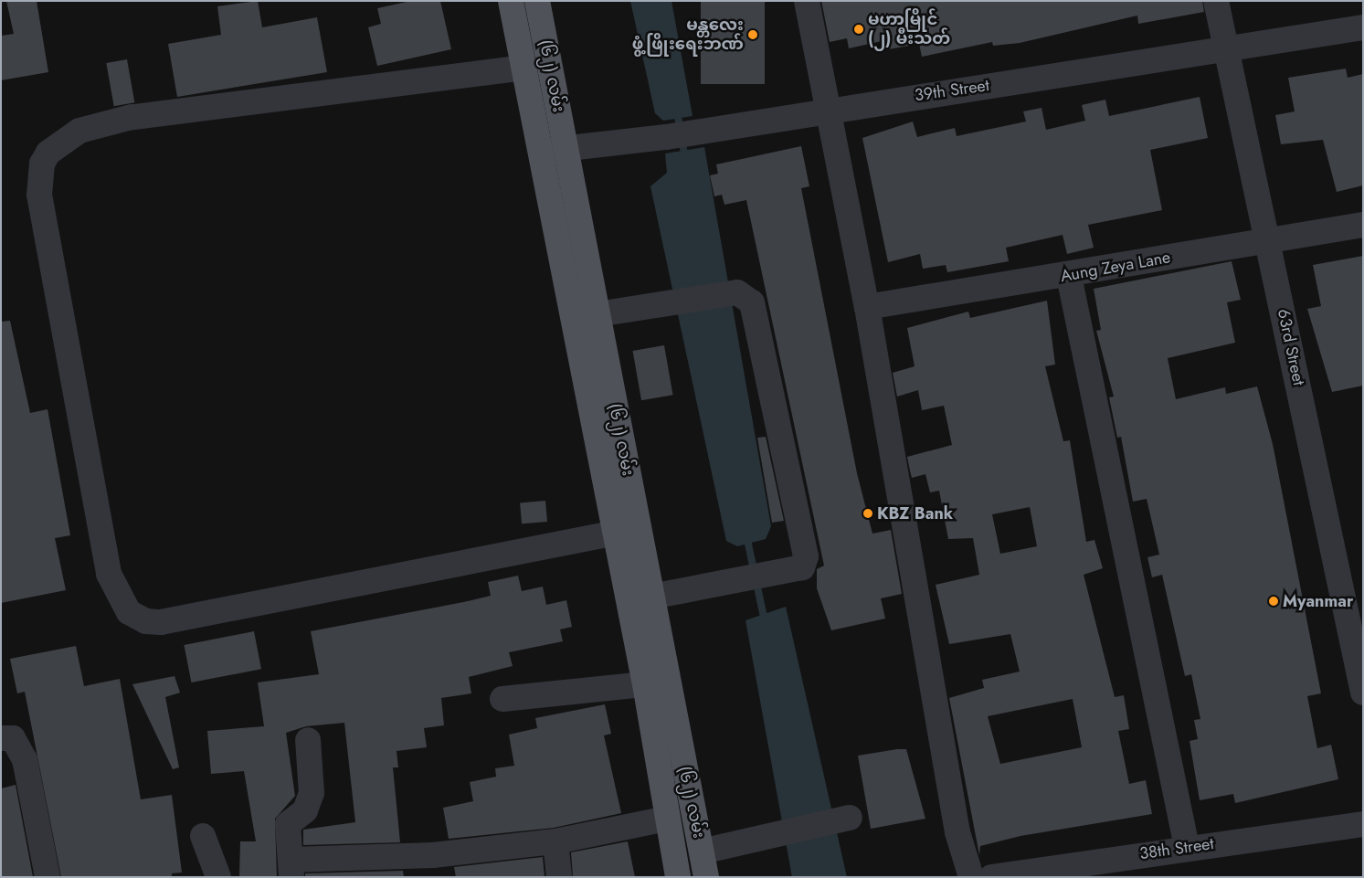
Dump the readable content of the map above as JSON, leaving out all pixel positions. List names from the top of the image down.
{
  "streets": {
    "main road": ["(၆၂) လမ်း"],
    "street": [
      "39th Street",
      "Aung Zeya Lane",
      "63rd Street",
      "38th Street"
    ]
  },
  "crossings": [
    ["(၆၂) လမ်း", "39th Street"],
    ["39th Street", "63rd Street"],
    ["Aung Zeya Lane", "63rd Street"]
  ],
  "places": [
    "မဟာမြိုင် (၂) မီးသတ်",
    "မန္တလေး ဖွံ့ဖြိုးရေးဘဏ်",
    "KBZ Bank",
    "Myanmar"
  ]
}
